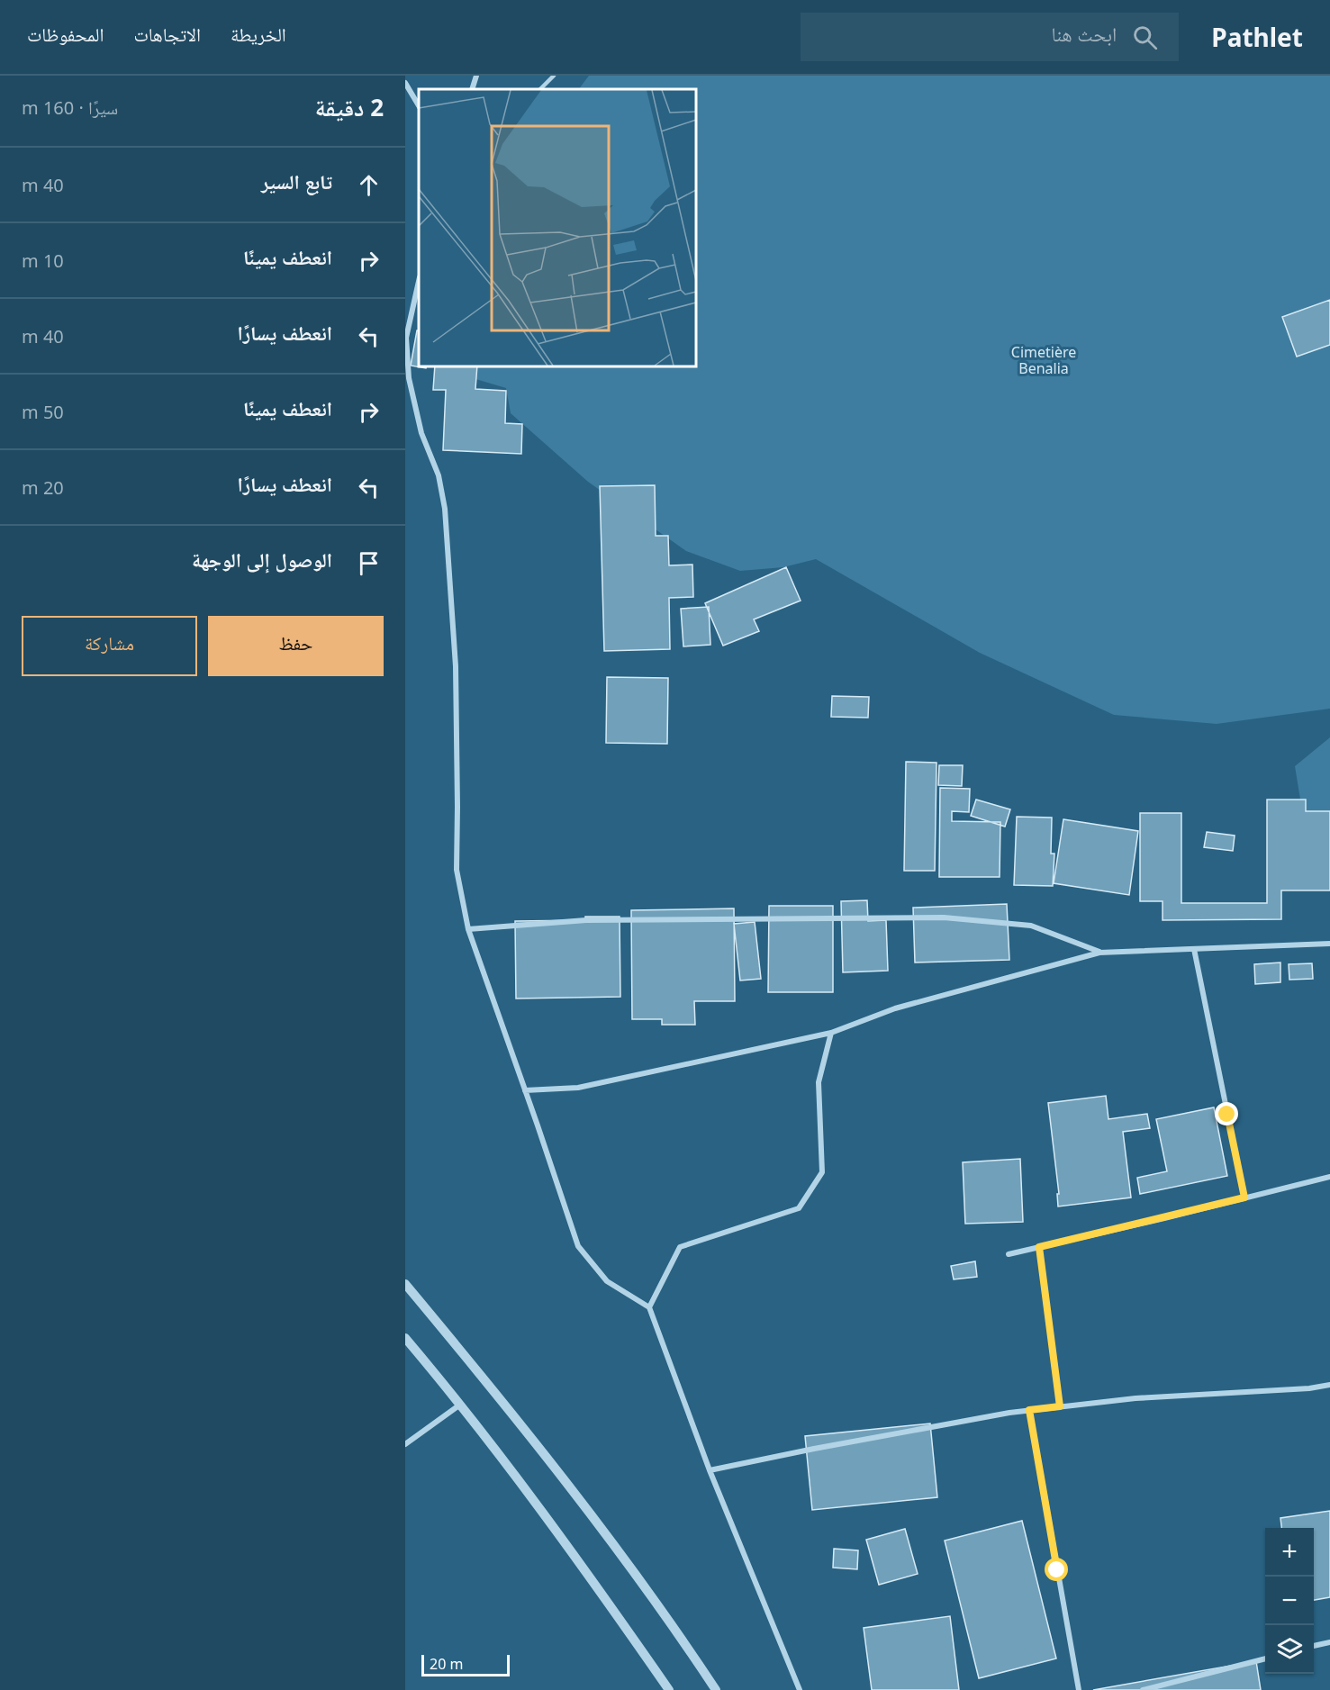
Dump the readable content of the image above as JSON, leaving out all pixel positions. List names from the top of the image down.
{
  "parks": ["Cimetière Benalia"],
  "scale_bar": "20 m",
  "page": {
    "header": "Pathlet",
    "search": "ابحث هنا",
    "nav": ["الخريطة", "الاتجاهات", "المحفوظات"],
    "heading": ["2 دقيقة", "سيرًا · 160 m"],
    "list": [
      ["تابع السير", "40 m"],
      ["انعطف يمينًا", "10 m"],
      ["انعطف يسارًا", "40 m"],
      ["انعطف يمينًا", "50 m"],
      ["انعطف يسارًا", "20 m"],
      "الوصول إلى الوجهة"
    ],
    "buttons": ["حفظ", "مشاركة"],
    "map_buttons": ["+", "−"],
    "scale": "20 m"
  }
}
